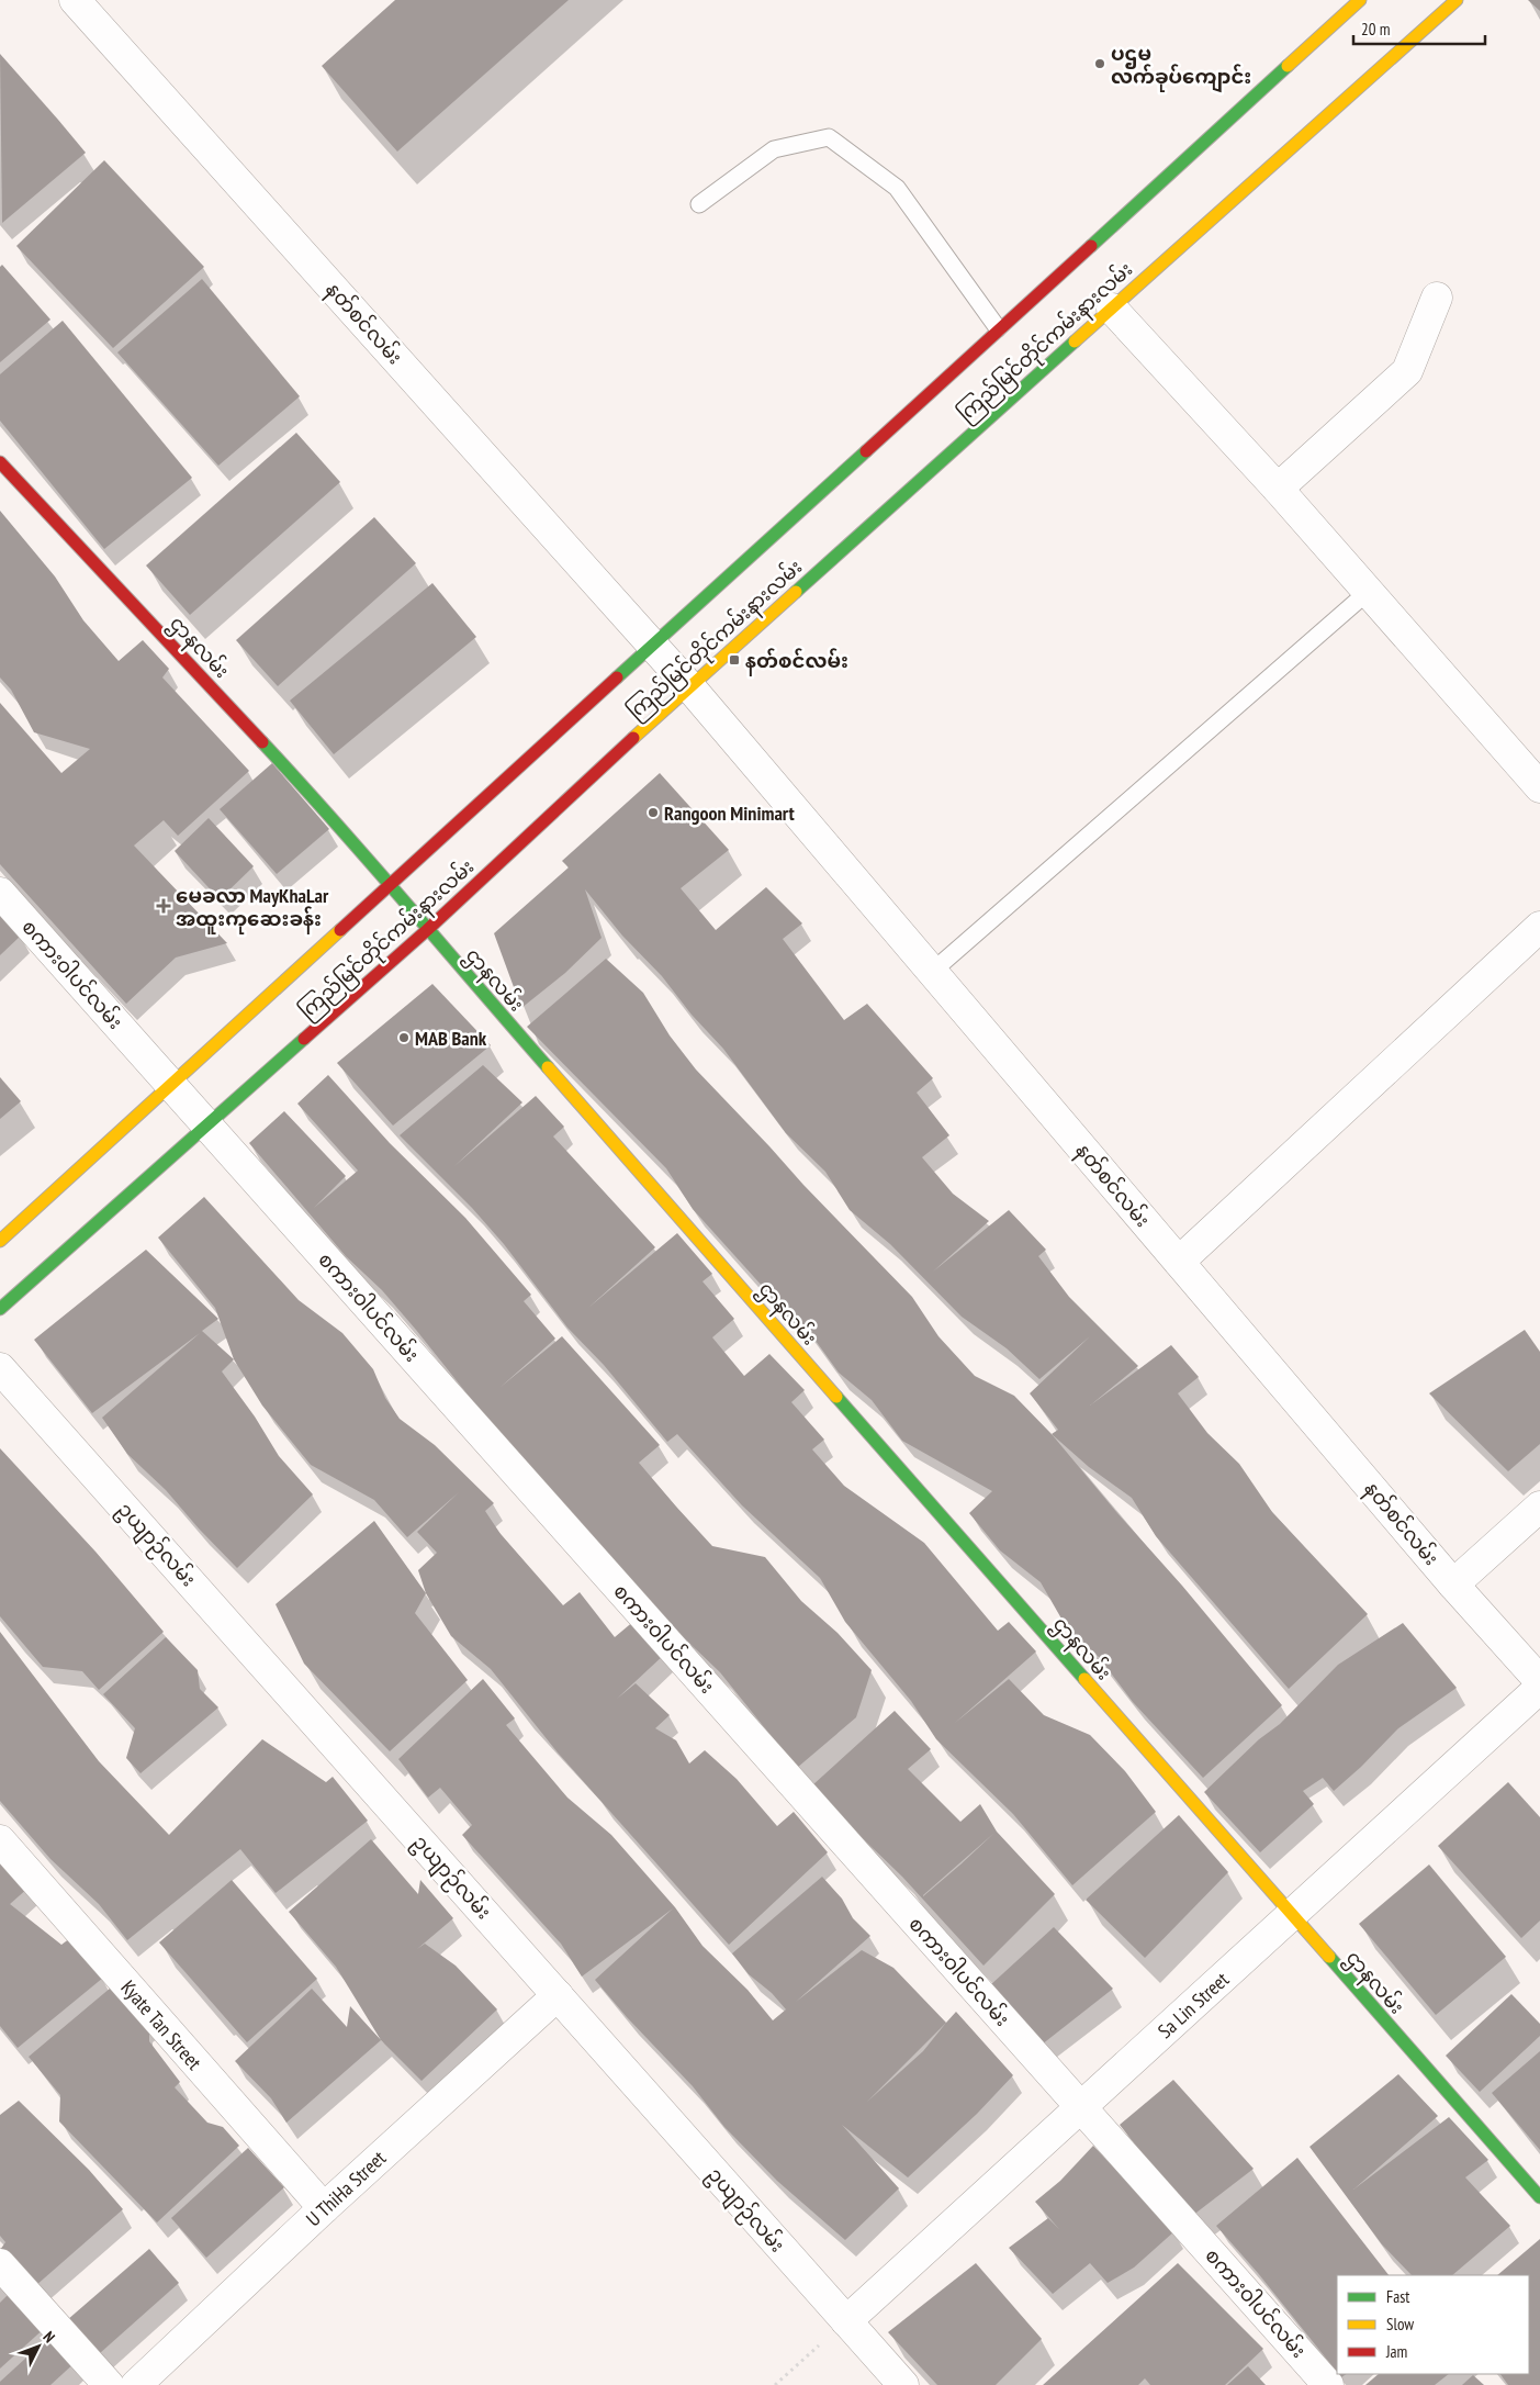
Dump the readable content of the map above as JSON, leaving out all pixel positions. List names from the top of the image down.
{
  "streets": {
    "main road": ["ကြည်မြင်တိုင်ကမ်းနားလမ်း", "ဌာနလမ်း"],
    "street": [
      "နတ်စင်လမ်း",
      "စကားဝါပင်လမ်း",
      "ဥယျာဉ်လမ်း",
      "Sa Lin Street",
      "Kyate Tan Street",
      "U ThiHa Street"
    ]
  },
  "crossings": [
    ["နတ်စင်လမ်း", "ကြည်မြင်တိုင်ကမ်းနားလမ်း"],
    ["ကြည်မြင်တိုင်ကမ်းနားလမ်း", "ဌာနလမ်း"],
    ["ကြည်မြင်တိုင်ကမ်းနားလမ်း", "စကားဝါပင်လမ်း"],
    ["ဌာနလမ်း", "Sa Lin Street"],
    ["စကားဝါပင်လမ်း", "Sa Lin Street"],
    ["ဥယျာဉ်လမ်း", "Sa Lin Street"],
    ["ဥယျာဉ်လမ်း", "U ThiHa Street"],
    ["Kyate Tan Street", "U ThiHa Street"]
  ],
  "places": {
    "other": ["ပဌမ လက်ခုပ်ကျောင်း", "Rangoon Minimart", "MAB Bank"],
    "transit": ["နတ်စင်လမ်း"],
    "health": ["မေခလာ MayKhaLar အထူးကုဆေးခန်း"]
  },
  "legend": ["Fast", "Slow", "Jam"],
  "scale_bar": "20 m",
  "north": "top right"
}
